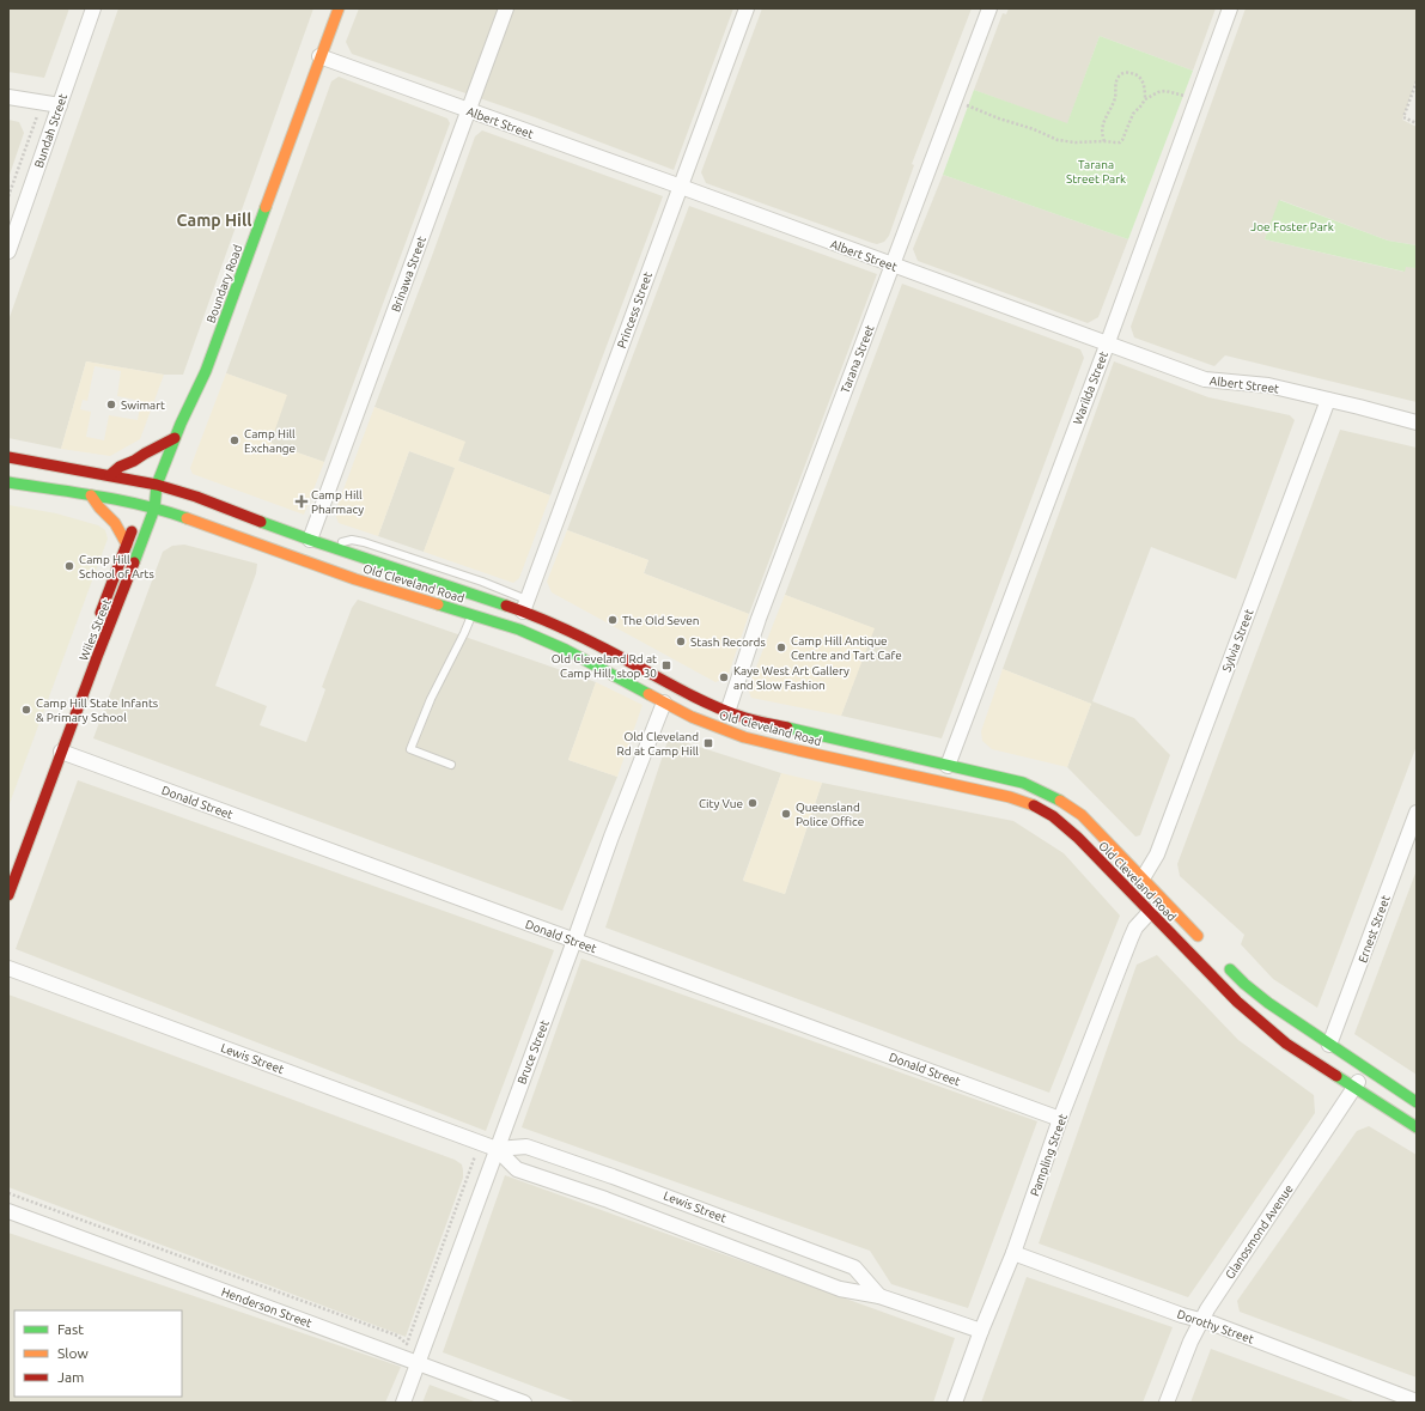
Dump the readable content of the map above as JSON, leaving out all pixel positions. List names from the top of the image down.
{
  "streets": {
    "main road": ["Boundary Road", "Old Cleveland Road", "Wiles Street"],
    "street": [
      "Albert Street",
      "Bundah Street",
      "Brinawa Street",
      "Princess Street",
      "Tarana Street",
      "Warilda Street",
      "Sylvia Street",
      "Donald Street",
      "Ernest Street",
      "Bruce Street",
      "Lewis Street",
      "Pampling Street",
      "Glanosmond Avenue",
      "Henderson Street",
      "Dorothy Street"
    ]
  },
  "crossings": [
    ["Albert Street", "Brinawa Street"],
    ["Albert Street", "Boundary Road"],
    ["Albert Street", "Princess Street"],
    ["Albert Street", "Tarana Street"],
    ["Albert Street", "Warilda Street"],
    ["Albert Street", "Sylvia Street"],
    ["Brinawa Street", "Old Cleveland Road"],
    ["Boundary Road", "Old Cleveland Road"],
    ["Boundary Road", "Wiles Street"],
    ["Princess Street", "Old Cleveland Road"],
    ["Tarana Street", "Old Cleveland Road"],
    ["Warilda Street", "Old Cleveland Road"],
    ["Old Cleveland Road", "Wiles Street"],
    ["Old Cleveland Road", "Sylvia Street"],
    ["Old Cleveland Road", "Bruce Street"],
    ["Old Cleveland Road", "Pampling Street"],
    ["Old Cleveland Road", "Glanosmond Avenue"],
    ["Wiles Street", "Donald Street"],
    ["Donald Street", "Bruce Street"],
    ["Donald Street", "Pampling Street"],
    ["Bruce Street", "Lewis Street"],
    ["Bruce Street", "Henderson Street"],
    ["Lewis Street", "Pampling Street"],
    ["Pampling Street", "Dorothy Street"],
    ["Glanosmond Avenue", "Dorothy Street"]
  ],
  "districts": ["Camp Hill"],
  "parks": ["Tarana Street Park", "Joe Foster Park"],
  "places": {
    "other": [
      "Swimart",
      "Camp Hill Exchange",
      "Camp Hill School of Arts",
      "The Old Seven",
      "Stash Records",
      "Camp Hill Antique Centre and Tart Cafe",
      "Kaye West Art Gallery and Slow Fashion",
      "Camp Hill State Infants & Primary School",
      "City Vue",
      "Queensland Police Office"
    ],
    "health": ["Camp Hill Pharmacy"],
    "transit": ["Old Cleveland Rd at Camp Hill, stop 30", "Old Cleveland Rd at Camp Hill"]
  },
  "legend": ["Fast", "Slow", "Jam"]
}
